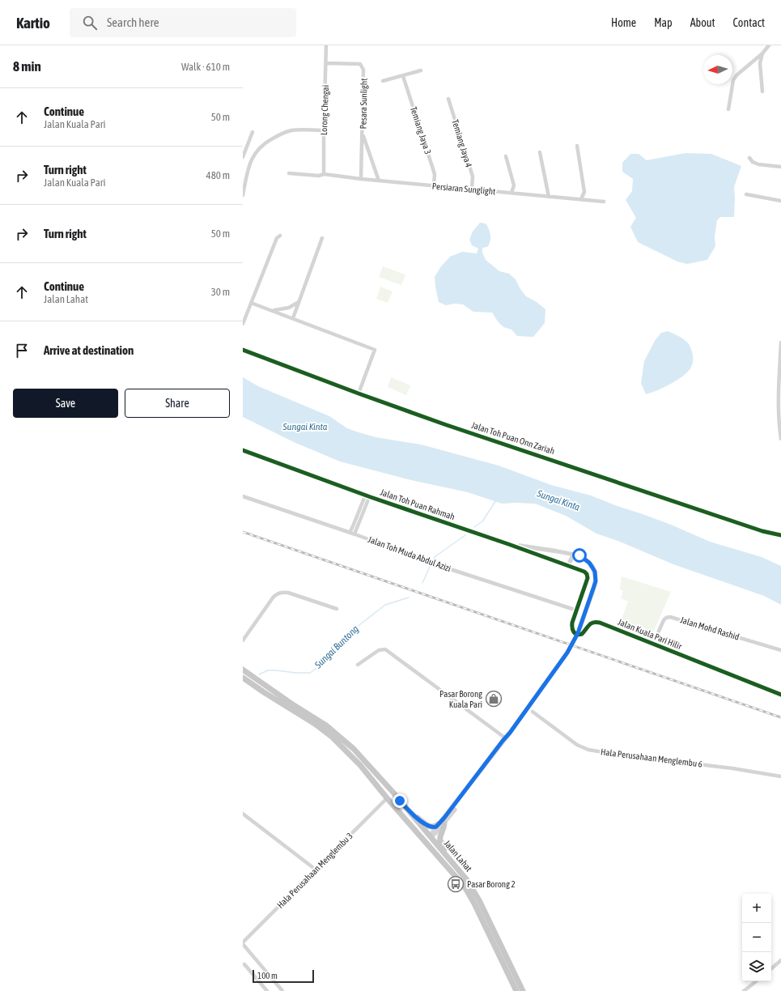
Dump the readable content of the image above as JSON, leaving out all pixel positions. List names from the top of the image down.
{
  "streets": {
    "main road": ["Jalan Lahat"],
    "street": [
      "Pesara Sunlight",
      "Lorong Chengai",
      "Temiang Jaya 3",
      "Temiang Jaya 4",
      "Persiaran Sunglight",
      "Jalan Toh Puan Onn Zariah",
      "Jalan Toh Puan Rahmah",
      "Jalan Toh Muda Abdul Azizi",
      "Jalan Mohd Rashid",
      "Jalan Kuala Pari Hilir",
      "Hala Perusahaan Menglembu 6",
      "Hala Perusahaan Menglembu 3"
    ]
  },
  "crossings": [
    ["Pesara Sunlight", "Lorong Chengai"],
    ["Pesara Sunlight", "Persiaran Sunglight"],
    ["Lorong Chengai", "Persiaran Sunglight"],
    ["Temiang Jaya 3", "Persiaran Sunglight"],
    ["Temiang Jaya 4", "Persiaran Sunglight"],
    ["Jalan Toh Puan Rahmah", "Jalan Kuala Pari Hilir"],
    ["Jalan Toh Muda Abdul Azizi", "Jalan Kuala Pari Hilir"],
    ["Jalan Mohd Rashid", "Jalan Kuala Pari Hilir"]
  ],
  "water": ["Sungai Kinta", "Sungai Buntong"],
  "places": {
    "shop": ["Pasar Borong Kuala Pari"],
    "bus stop": ["Pasar Borong 2"]
  },
  "scale_bar": "100 m",
  "north": "left",
  "page": {
    "header": "Kartio",
    "search": "Search here",
    "nav": [
      "Home",
      "Map",
      "About",
      "Contact"
    ],
    "heading": ["8 min", "Walk · 610 m"],
    "list": [
      ["Continue", "Jalan Kuala Pari", "50 m"],
      ["Turn right", "Jalan Kuala Pari", "480 m"],
      ["Turn right", "50 m"],
      ["Continue", "Jalan Lahat", "30 m"],
      "Arrive at destination"
    ],
    "buttons": ["Save", "Share"],
    "map_buttons": ["+", "−"],
    "scale": "100 m"
  }
}
